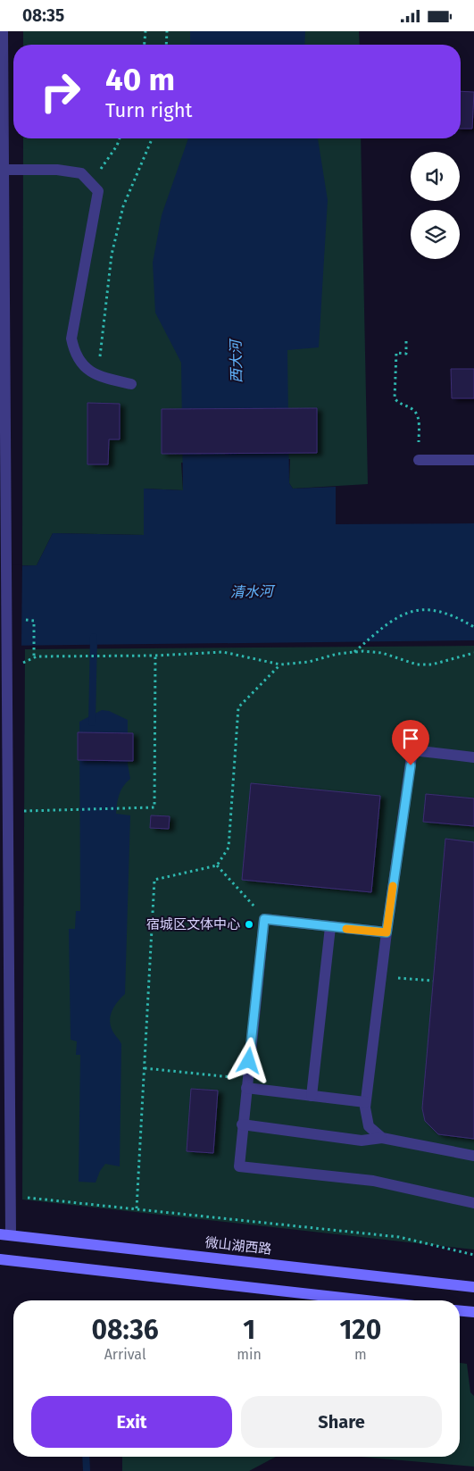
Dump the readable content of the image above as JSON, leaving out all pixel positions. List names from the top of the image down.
{
  "streets": {
    "street": ["微山湖西路"]
  },
  "water": ["西大河", "清水河"],
  "places": ["宿城区文体中心"],
  "page": {
    "status": "08:35",
    "turn": ["40 m", "Turn right"],
    "eta": [
      "08:36",
      "Arrival",
      "1",
      "min",
      "120",
      "m"
    ],
    "buttons": ["Exit", "Share"]
  }
}
